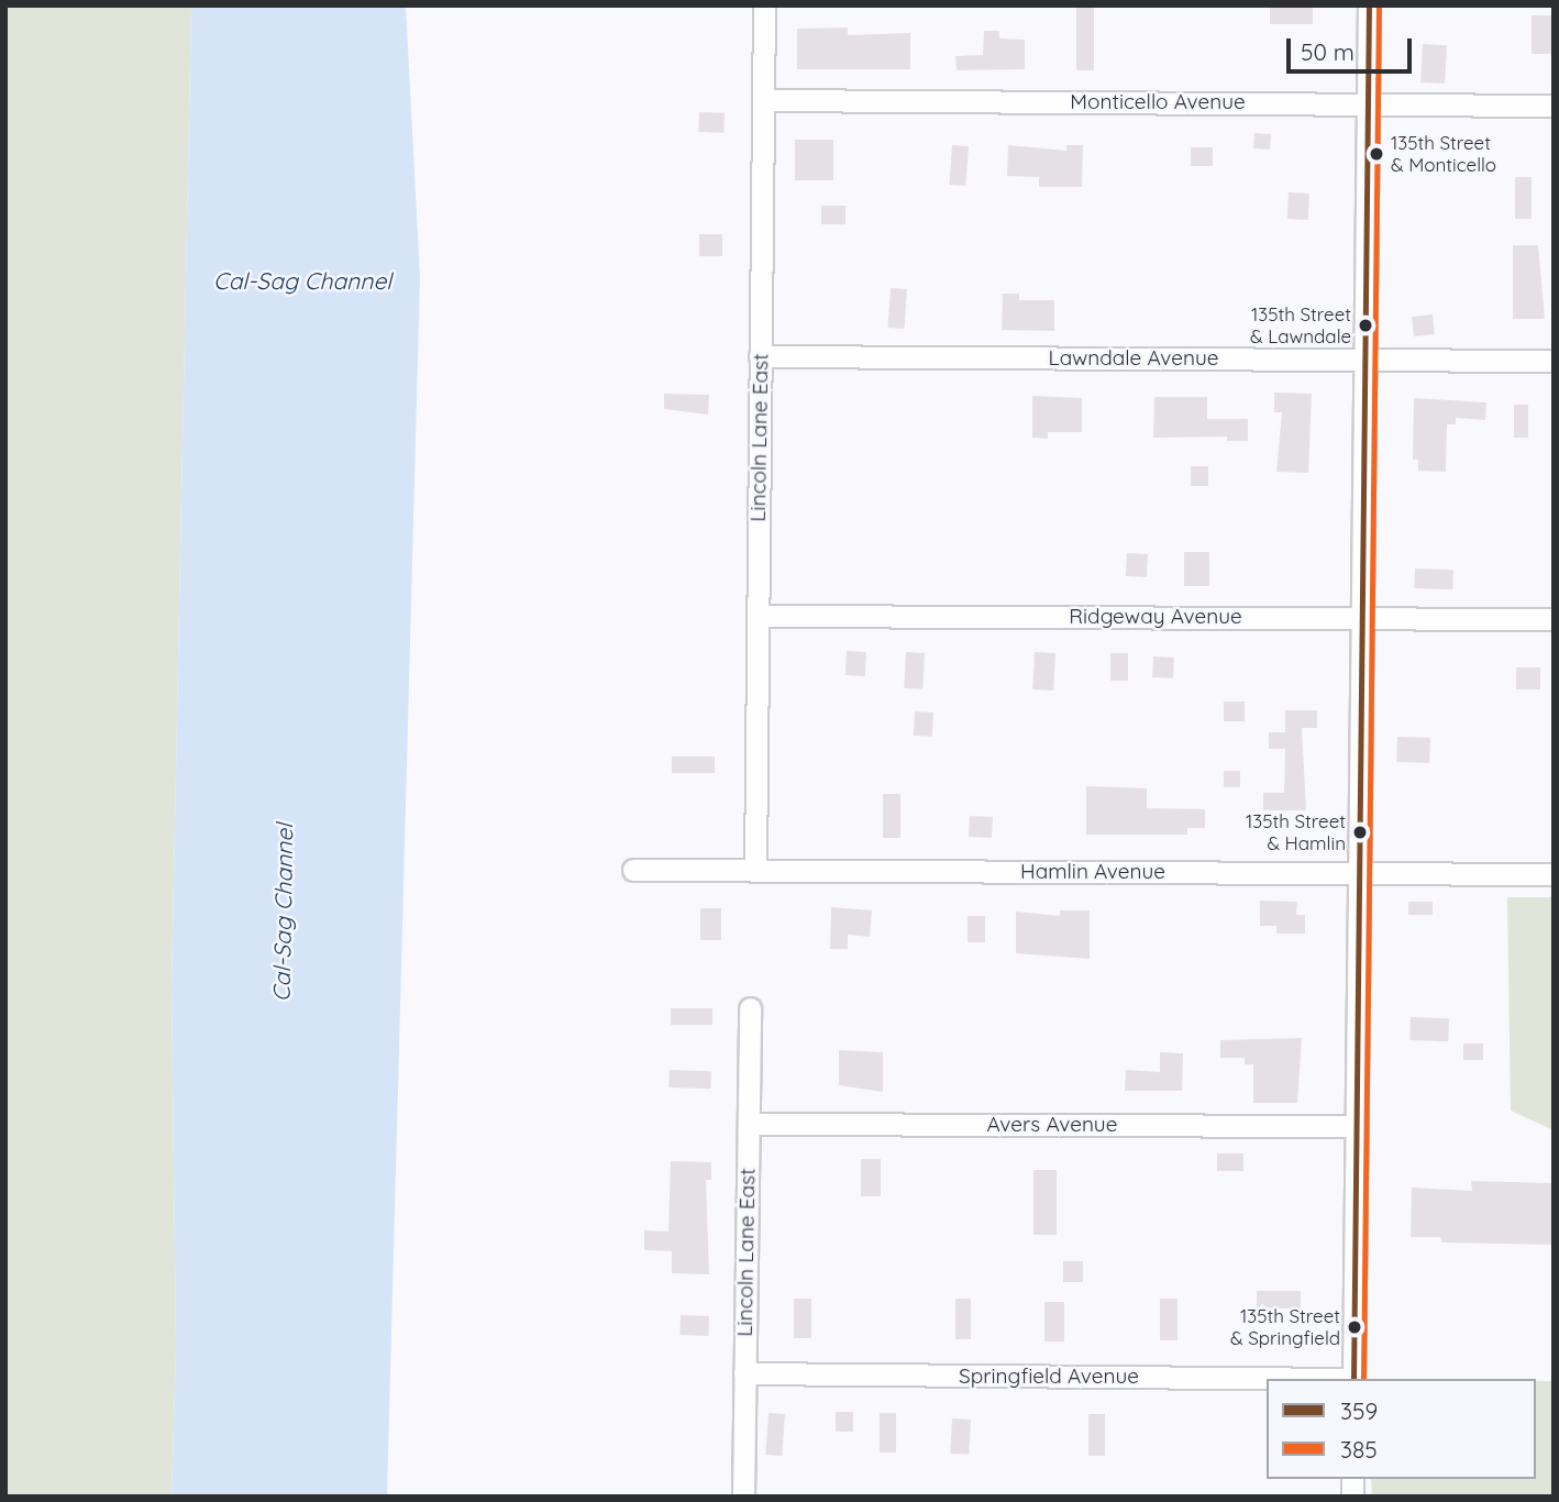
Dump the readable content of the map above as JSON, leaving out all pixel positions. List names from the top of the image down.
{
  "streets": {
    "street": [
      "Monticello Avenue",
      "Lawndale Avenue",
      "Lincoln Lane East",
      "Ridgeway Avenue",
      "Hamlin Avenue",
      "Avers Avenue",
      "Springfield Avenue"
    ]
  },
  "crossings": [
    ["Monticello Avenue", "Lincoln Lane East"],
    ["Lawndale Avenue", "Lincoln Lane East"],
    ["Lincoln Lane East", "Ridgeway Avenue"],
    ["Lincoln Lane East", "Hamlin Avenue"],
    ["Lincoln Lane East", "Avers Avenue"],
    ["Lincoln Lane East", "Springfield Avenue"]
  ],
  "water": ["Cal-Sag Channel"],
  "places": [
    "135th Street & Monticello",
    "135th Street & Lawndale",
    "135th Street & Hamlin",
    "135th Street & Springfield"
  ],
  "lines": ["transit line 359", "transit line 385"],
  "legend": ["359", "385"],
  "scale_bar": "50 m"
}
